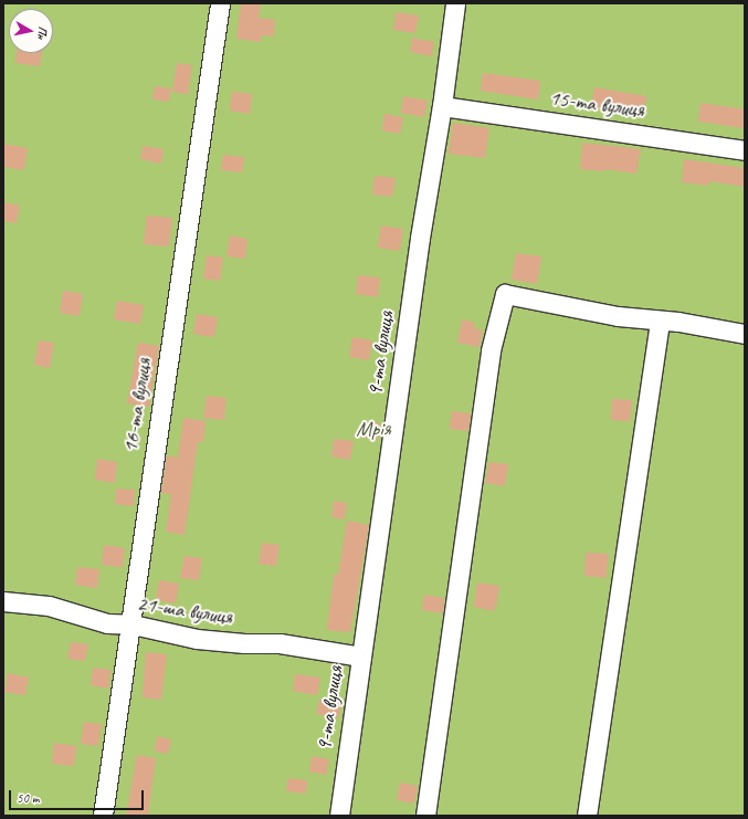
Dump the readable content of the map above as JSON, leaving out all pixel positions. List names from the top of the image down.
{
  "streets": {
    "street": [
      "15-та вулиця",
      "9-та вулиця",
      "16-та вулиця",
      "21-ша вулиця"
    ]
  },
  "crossings": [
    ["15-та вулиця", "9-та вулиця"],
    ["9-та вулиця", "21-ша вулиця"],
    ["16-та вулиця", "21-ша вулиця"]
  ],
  "parks": ["Мрія"],
  "scale_bar": "50 m",
  "north": "right"
}
